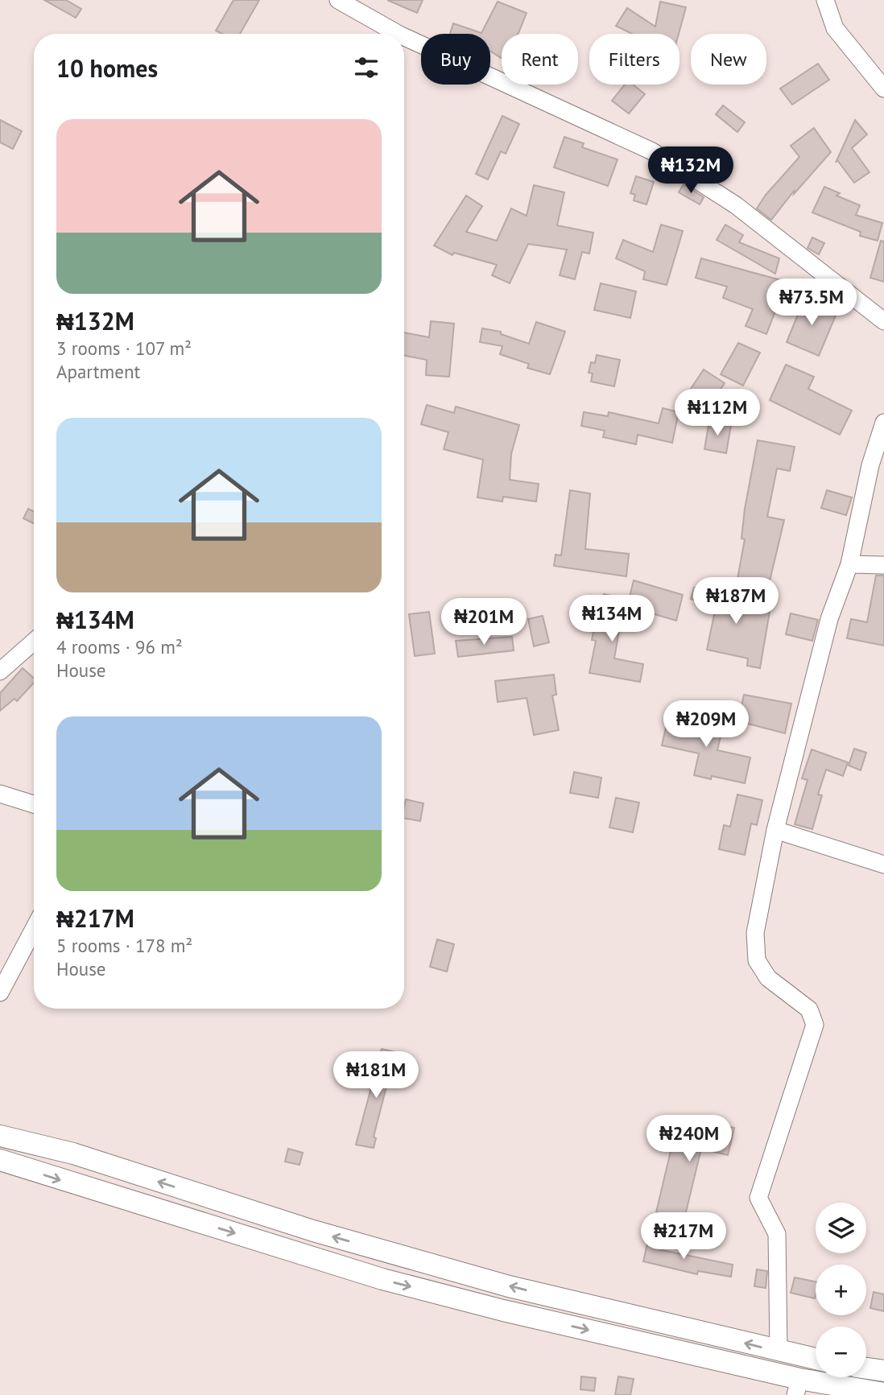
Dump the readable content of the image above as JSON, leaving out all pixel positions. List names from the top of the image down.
{
  "page": {
    "chip": [
      "Buy",
      "Rent",
      "Filters",
      "New"
    ],
    "heading": "10 homes",
    "list": [
      {
        "name": "₦132M",
        "note": "3 rooms · 107 m² · Apartment"
      },
      {
        "name": "₦134M",
        "note": "4 rooms · 96 m² · House"
      },
      {
        "name": "₦217M",
        "note": "5 rooms · 178 m² · House"
      }
    ],
    "price": [
      "₦132M",
      "₦73.5M",
      "₦112M",
      "₦187M",
      "₦134M",
      "₦201M",
      "₦209M",
      "₦181M",
      "₦240M",
      "₦217M"
    ],
    "map_buttons": ["+", "−"]
  }
}
